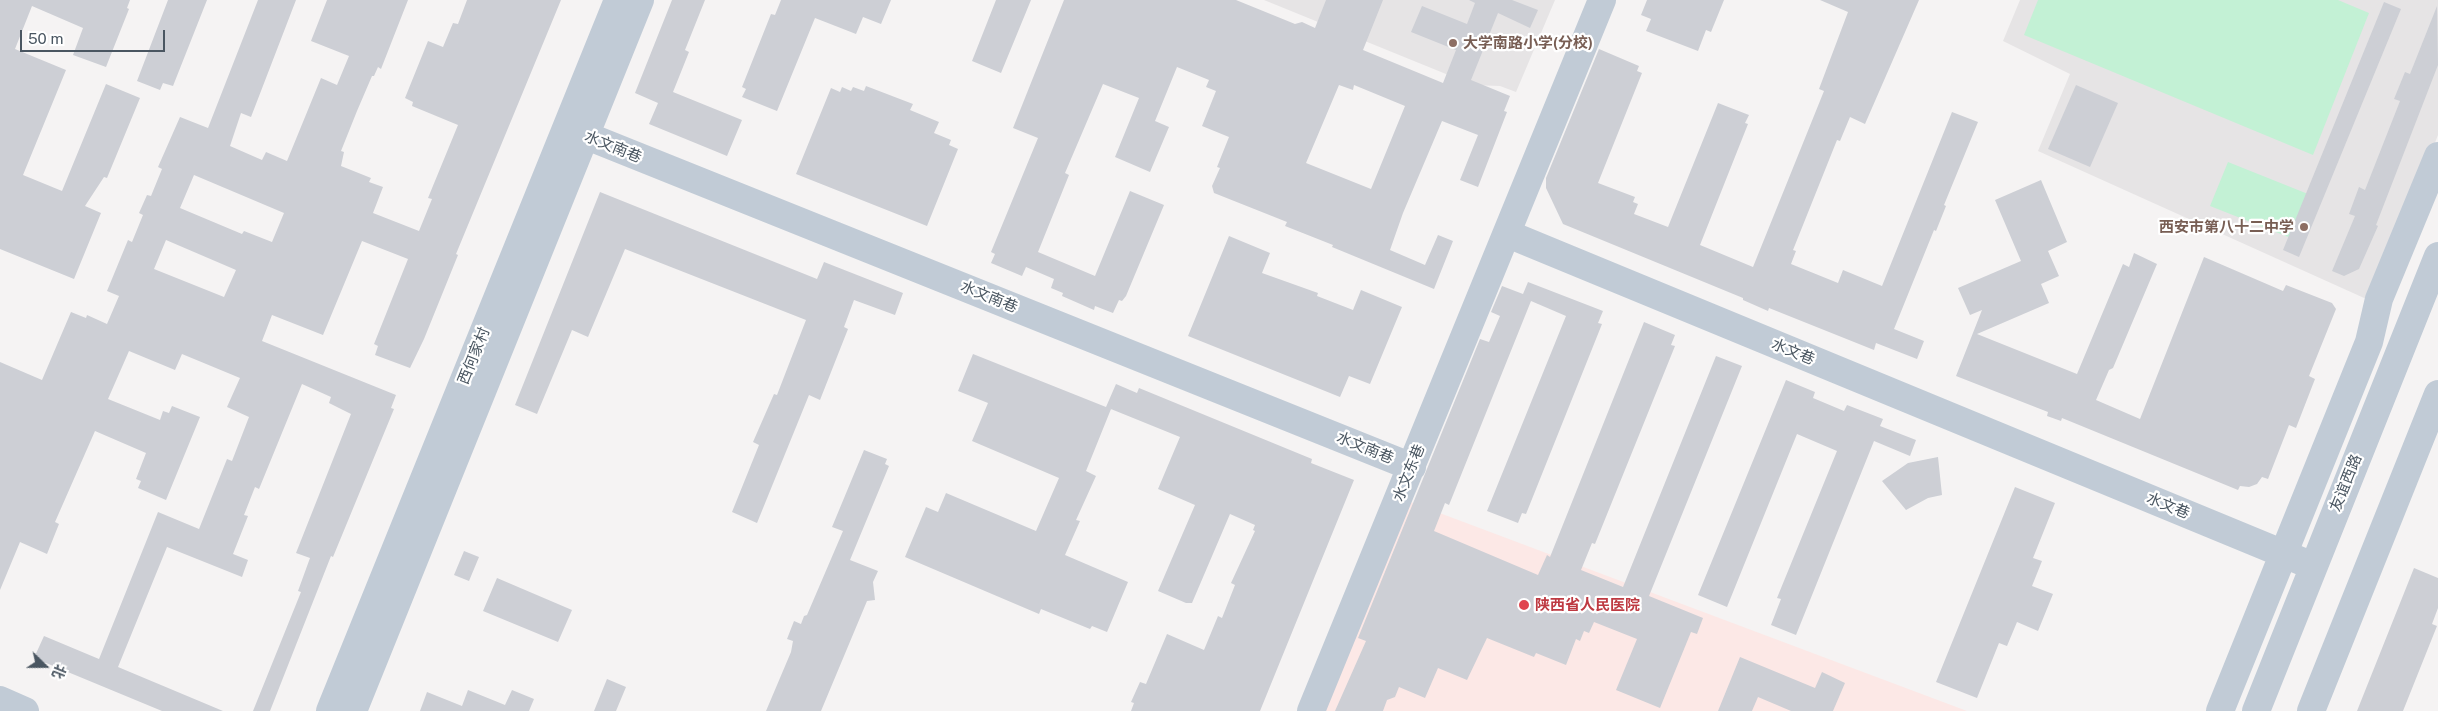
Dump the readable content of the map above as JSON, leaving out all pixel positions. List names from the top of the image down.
{
  "streets": {
    "street": [
      "水文南巷",
      "水文巷",
      "西何家村",
      "水文东巷",
      "友谊西路"
    ]
  },
  "crossings": [
    ["水文南巷", "西何家村"],
    ["水文南巷", "水文东巷"],
    ["水文巷", "水文东巷"],
    ["水文巷", "友谊西路"]
  ],
  "places": ["大学南路小学(分校)", "西安市第八十二中学", "陕西省人民医院"],
  "scale_bar": "50 m",
  "north": "right"
}
